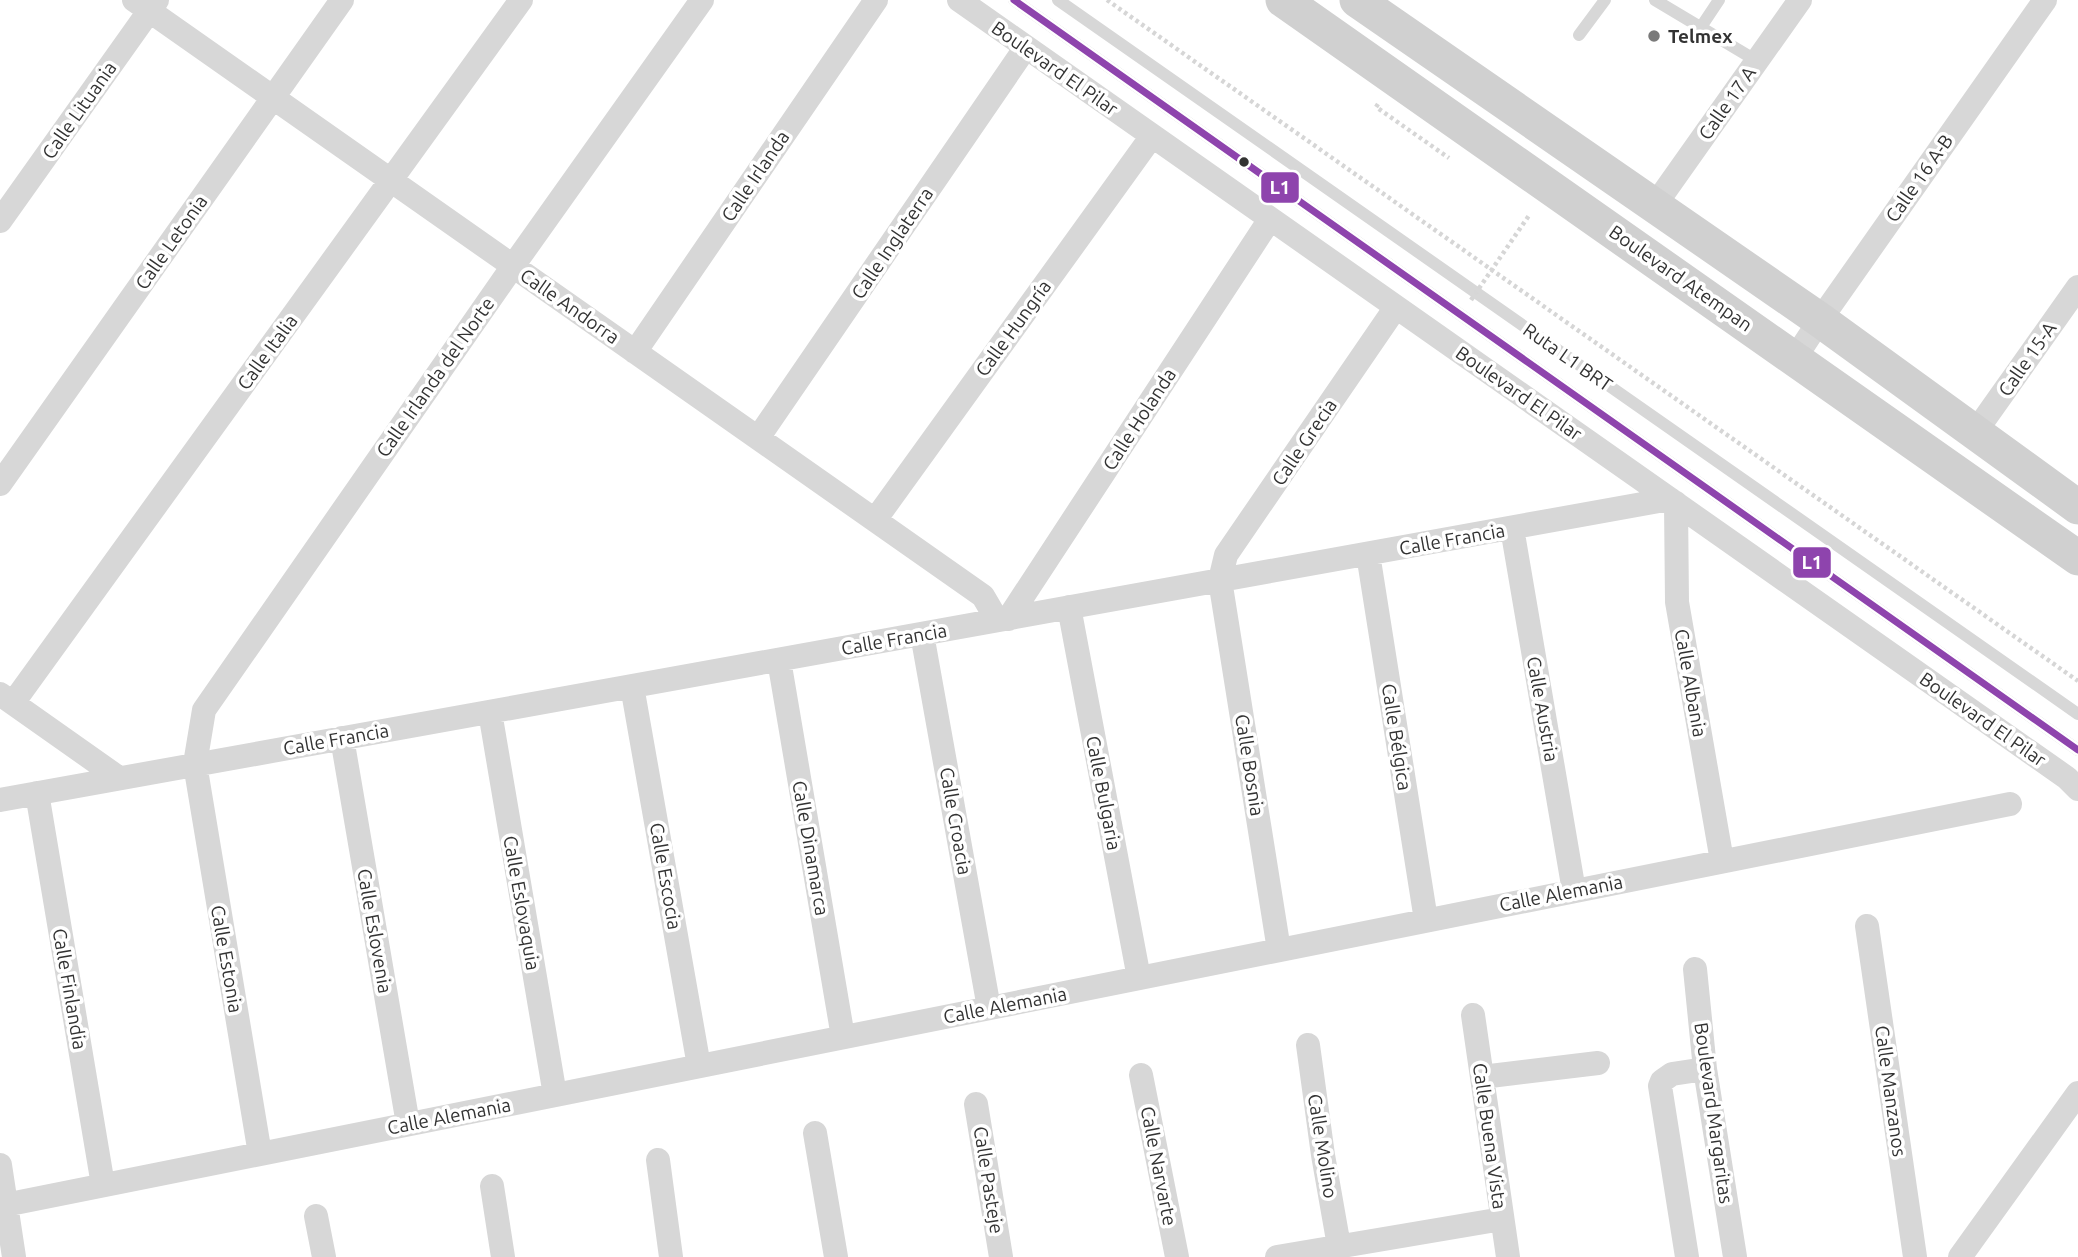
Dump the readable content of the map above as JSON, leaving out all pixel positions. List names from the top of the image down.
{
  "streets": {
    "street": [
      "Boulevard El Pilar",
      "Calle 17 A",
      "Calle Lituania",
      "Calle Irlanda",
      "Calle 16 A-B",
      "Calle Letonia",
      "Calle Inglaterra",
      "Boulevard Atempan",
      "Calle Andorra",
      "Calle Hungría",
      "Calle Italia",
      "Calle 15-A",
      "Calle Irlanda del Norte",
      "Calle Holanda",
      "Calle Grecia",
      "Calle Francia",
      "Calle Albania",
      "Calle Austria",
      "Calle Bélgica",
      "Calle Bosnia",
      "Calle Bulgaria",
      "Calle Croacia",
      "Calle Dinamarca",
      "Calle Escocia",
      "Calle Alemania",
      "Calle Eslovaquia",
      "Calle Eslovenia",
      "Calle Estonia",
      "Calle Finlandia",
      "Calle Manzanos",
      "Boulevard Margaritas",
      "Calle Buena Vista",
      "Calle Molino",
      "Calle Narvarte",
      "Calle Pasteje"
    ],
    "lane": ["Ruta L1 BRT"]
  },
  "crossings": [
    ["Boulevard El Pilar", "Calle Inglaterra"],
    ["Boulevard El Pilar", "Calle Hungría"],
    ["Boulevard El Pilar", "Calle Holanda"],
    ["Boulevard El Pilar", "Calle Grecia"],
    ["Boulevard El Pilar", "Calle Francia"],
    ["Boulevard El Pilar", "Calle Albania"],
    ["Calle Lituania", "Calle Andorra"],
    ["Calle Irlanda", "Calle Andorra"],
    ["Calle 16 A-B", "Boulevard Atempan"],
    ["Calle Letonia", "Calle Andorra"],
    ["Calle Inglaterra", "Calle Andorra"],
    ["Calle Andorra", "Calle Hungría"],
    ["Calle Andorra", "Calle Italia"],
    ["Calle Andorra", "Calle Irlanda del Norte"],
    ["Calle Andorra", "Calle Holanda"],
    ["Calle Andorra", "Calle Francia"],
    ["Calle Irlanda del Norte", "Calle Francia"],
    ["Calle Irlanda del Norte", "Calle Estonia"],
    ["Calle Holanda", "Calle Francia"],
    ["Calle Grecia", "Calle Francia"],
    ["Calle Grecia", "Calle Bosnia"],
    ["Calle Francia", "Calle Albania"],
    ["Calle Francia", "Calle Austria"],
    ["Calle Francia", "Calle Bélgica"],
    ["Calle Francia", "Calle Bosnia"],
    ["Calle Francia", "Calle Bulgaria"],
    ["Calle Francia", "Calle Croacia"],
    ["Calle Francia", "Calle Dinamarca"],
    ["Calle Francia", "Calle Escocia"],
    ["Calle Francia", "Calle Eslovaquia"],
    ["Calle Francia", "Calle Eslovenia"],
    ["Calle Francia", "Calle Estonia"],
    ["Calle Francia", "Calle Finlandia"],
    ["Calle Albania", "Calle Alemania"],
    ["Calle Austria", "Calle Alemania"],
    ["Calle Bélgica", "Calle Alemania"],
    ["Calle Bosnia", "Calle Alemania"],
    ["Calle Bulgaria", "Calle Alemania"],
    ["Calle Croacia", "Calle Alemania"],
    ["Calle Dinamarca", "Calle Alemania"],
    ["Calle Escocia", "Calle Alemania"],
    ["Calle Alemania", "Calle Eslovaquia"],
    ["Calle Alemania", "Calle Eslovenia"],
    ["Calle Alemania", "Calle Estonia"],
    ["Calle Alemania", "Calle Finlandia"]
  ],
  "places": ["Telmex"],
  "lines": ["transit line L1"]
}
